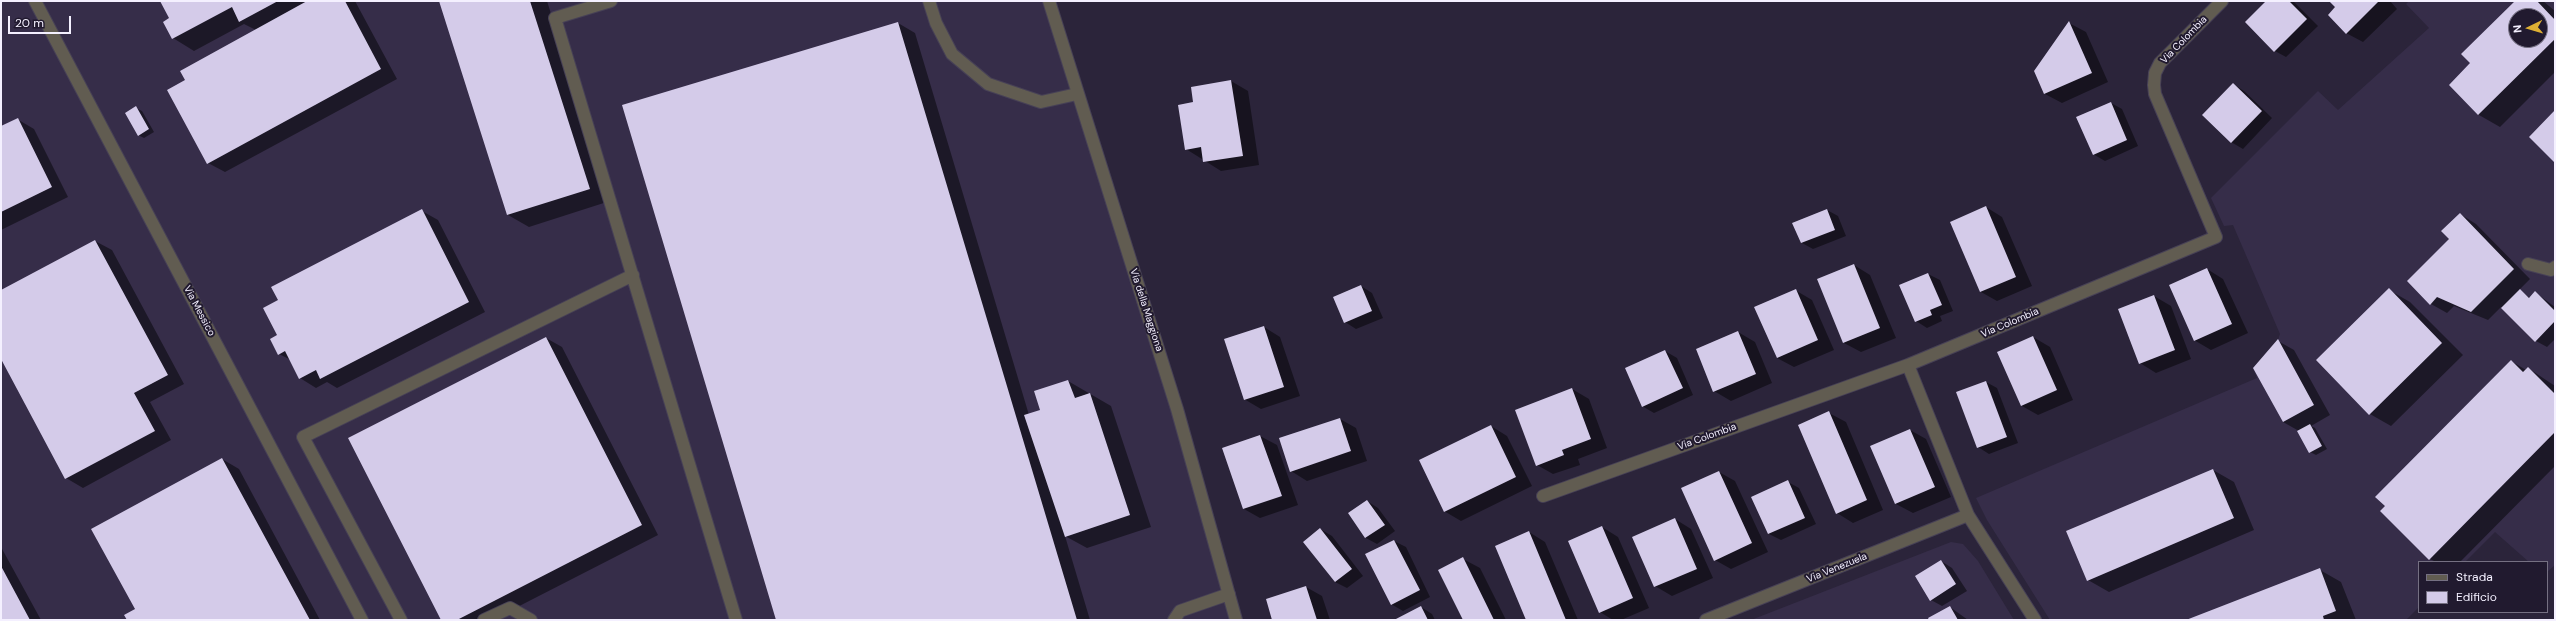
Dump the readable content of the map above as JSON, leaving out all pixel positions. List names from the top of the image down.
{
  "streets": {
    "street": [
      "Via Colombia",
      "Via della Maggiona",
      "Via Messico",
      "Via Venezuela"
    ]
  },
  "legend": ["Strada", "Edificio"],
  "scale_bar": "20 m",
  "north": "left"
}
